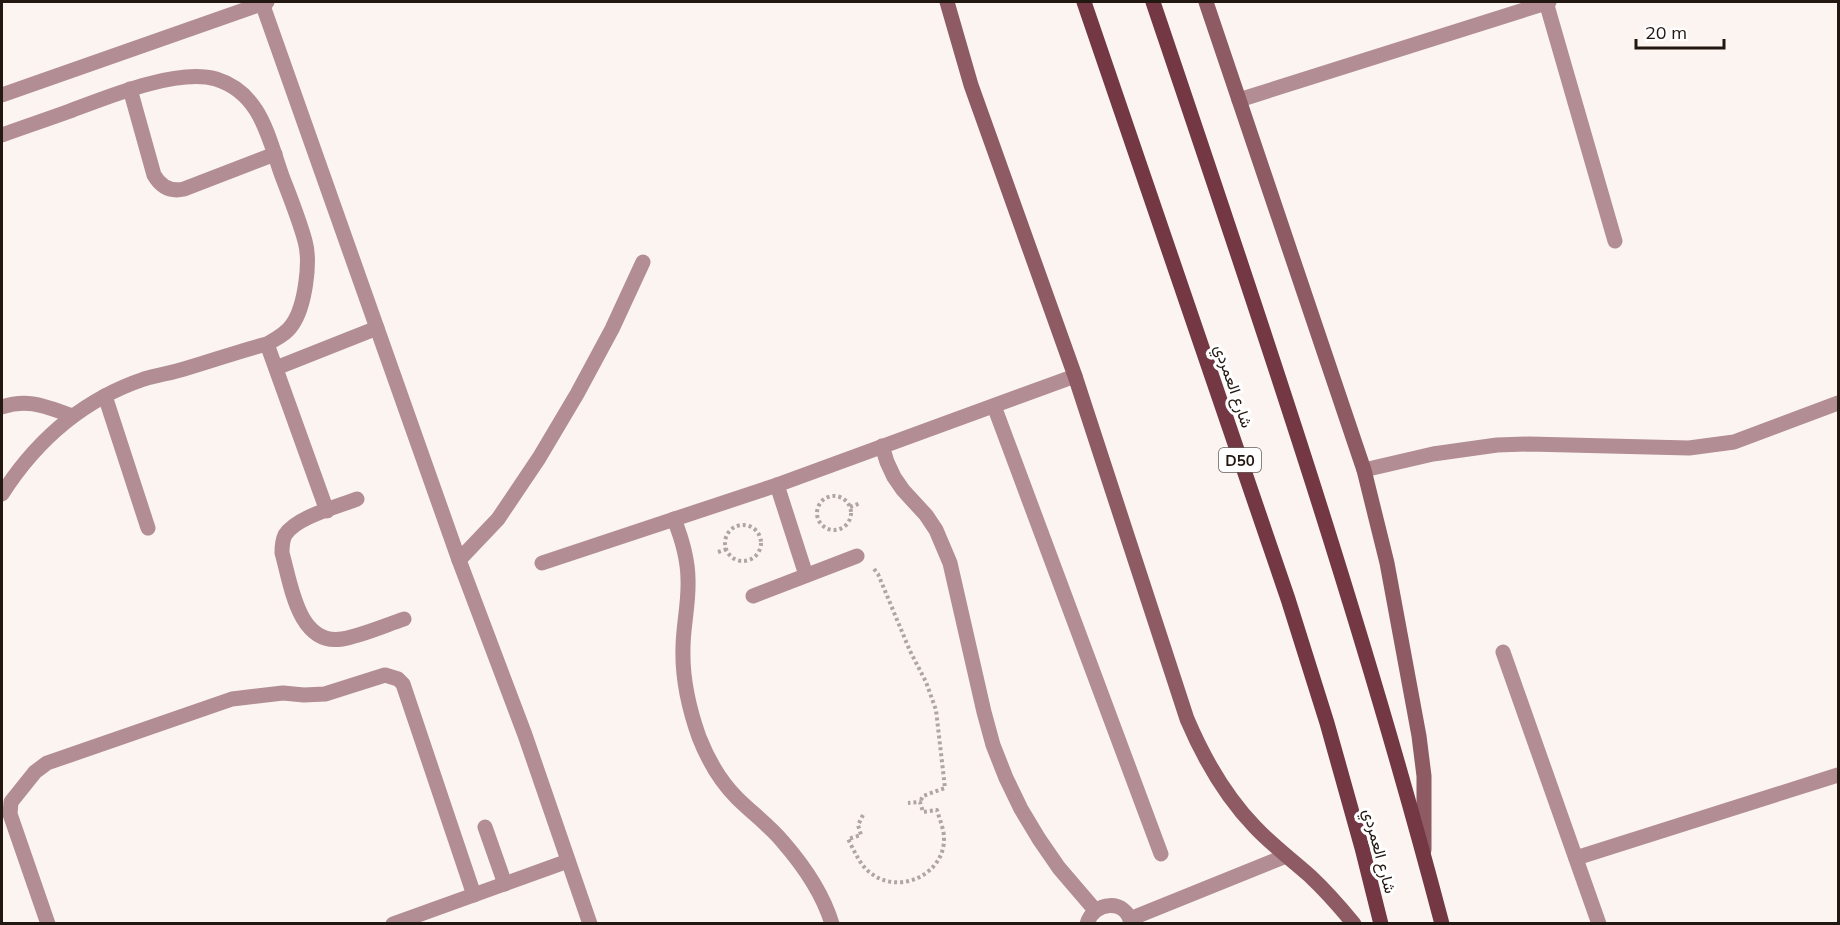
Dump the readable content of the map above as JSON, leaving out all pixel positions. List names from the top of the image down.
{
  "streets": {
    "main road": ["شارع العمردي", "D50"]
  },
  "scale_bar": "20 m"
}
